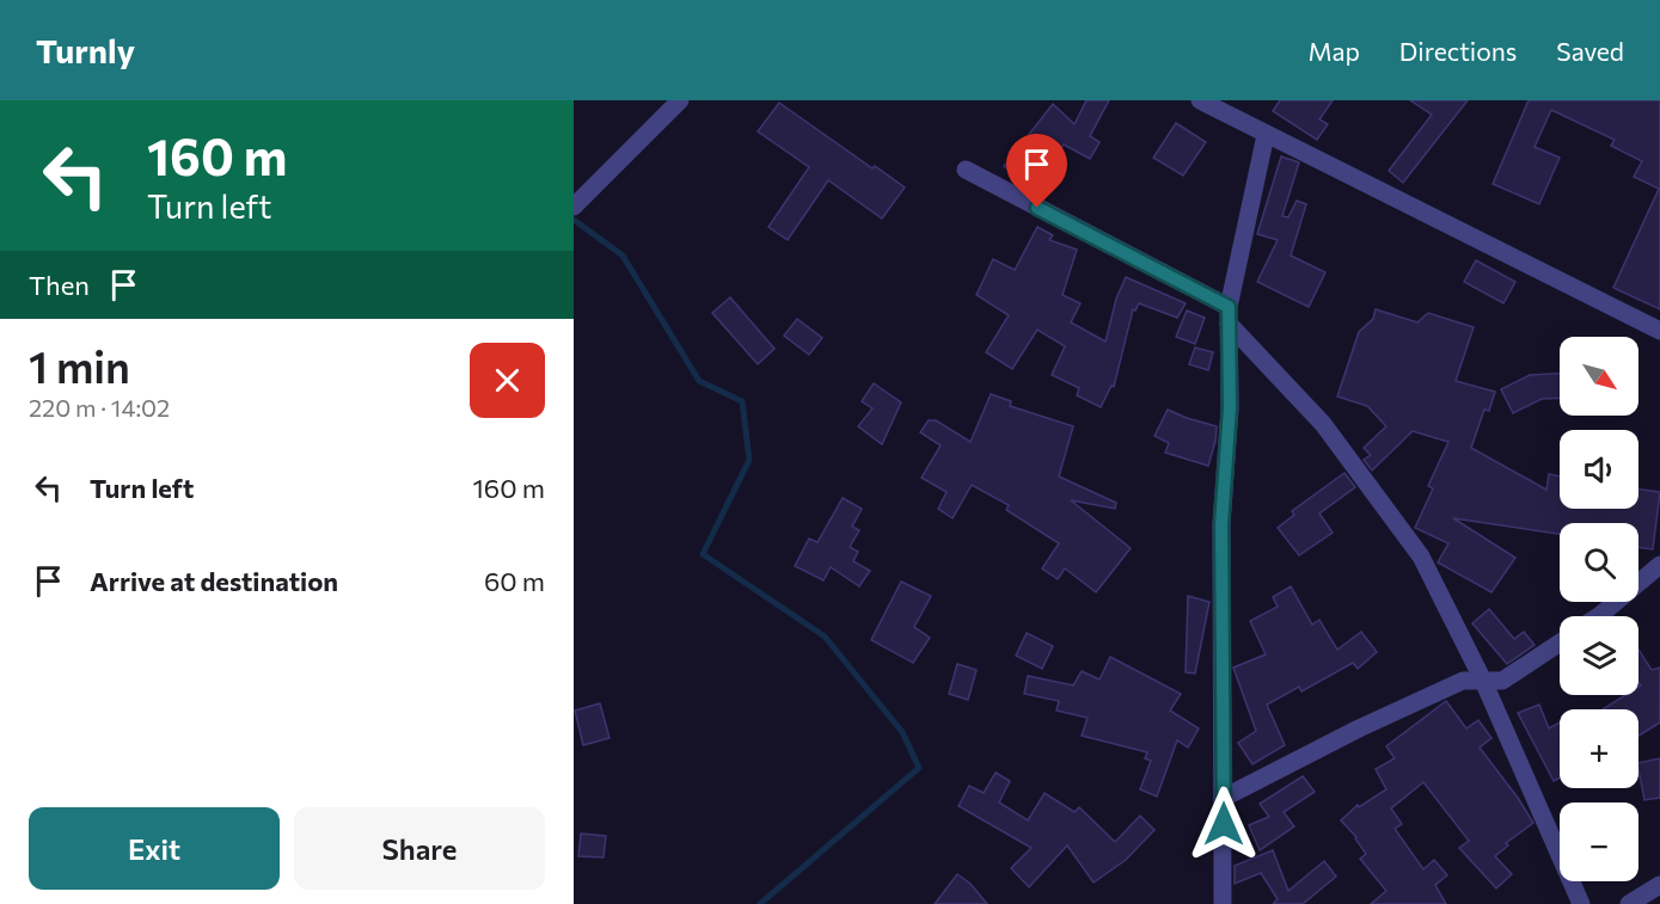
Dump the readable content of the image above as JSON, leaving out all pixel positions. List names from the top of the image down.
{
  "north": "bottom right",
  "page": {
    "header": "Turnly",
    "nav": ["Map", "Directions", "Saved"],
    "turn": ["160 m", "Turn left"],
    "then": "Then",
    "heading": ["1 min", "220 m · 14:02"],
    "map_buttons": ["+", "−"],
    "list": [
      {
        "name": "Turn left",
        "value": "160 m"
      },
      {
        "name": "Arrive at destination",
        "value": "60 m"
      }
    ],
    "buttons": ["Exit", "Share"]
  }
}
